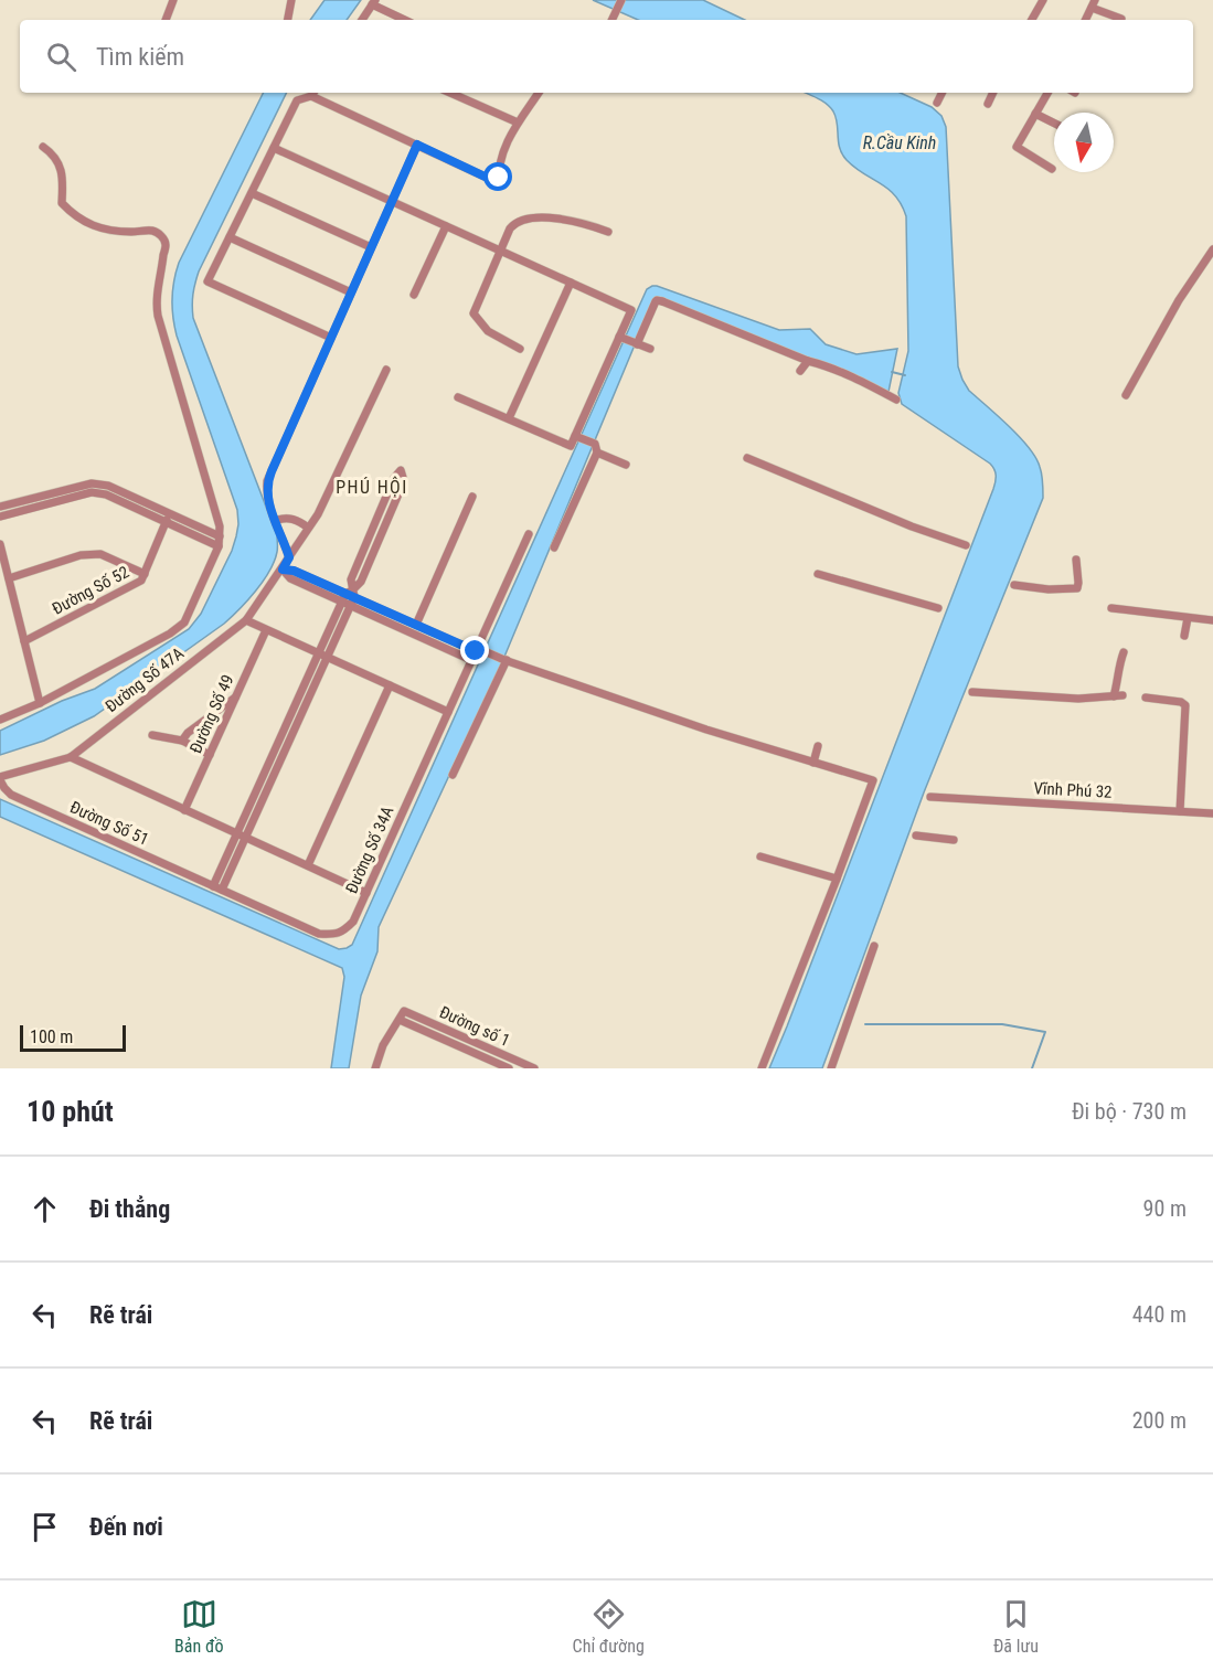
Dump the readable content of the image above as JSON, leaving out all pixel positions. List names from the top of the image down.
{
  "streets": {
    "street": [
      "Đường Số 52",
      "Đường Số 47A",
      "Đường Số 49",
      "Vĩnh Phú 32",
      "Đường Số 51",
      "Đường Số 34A",
      "Đường số 1"
    ]
  },
  "crossings": [
    ["Đường Số 47A", "Đường Số 51"],
    ["Đường Số 51", "Đường Số 34A"]
  ],
  "districts": ["PHÚ HỘI"],
  "water": ["R.Cầu Kinh"],
  "scale_bar": "100 m",
  "north": "bottom",
  "page": {
    "search": "Tìm kiếm",
    "scale": "100 m",
    "heading": ["10 phút", "Đi bộ · 730 m"],
    "list": [
      ["Đi thẳng", "90 m"],
      ["Rẽ trái", "440 m"],
      ["Rẽ trái", "200 m"],
      "Đến nơi"
    ],
    "nav": ["Bản đồ", "Chỉ đường", "Đã lưu"]
  }
}
